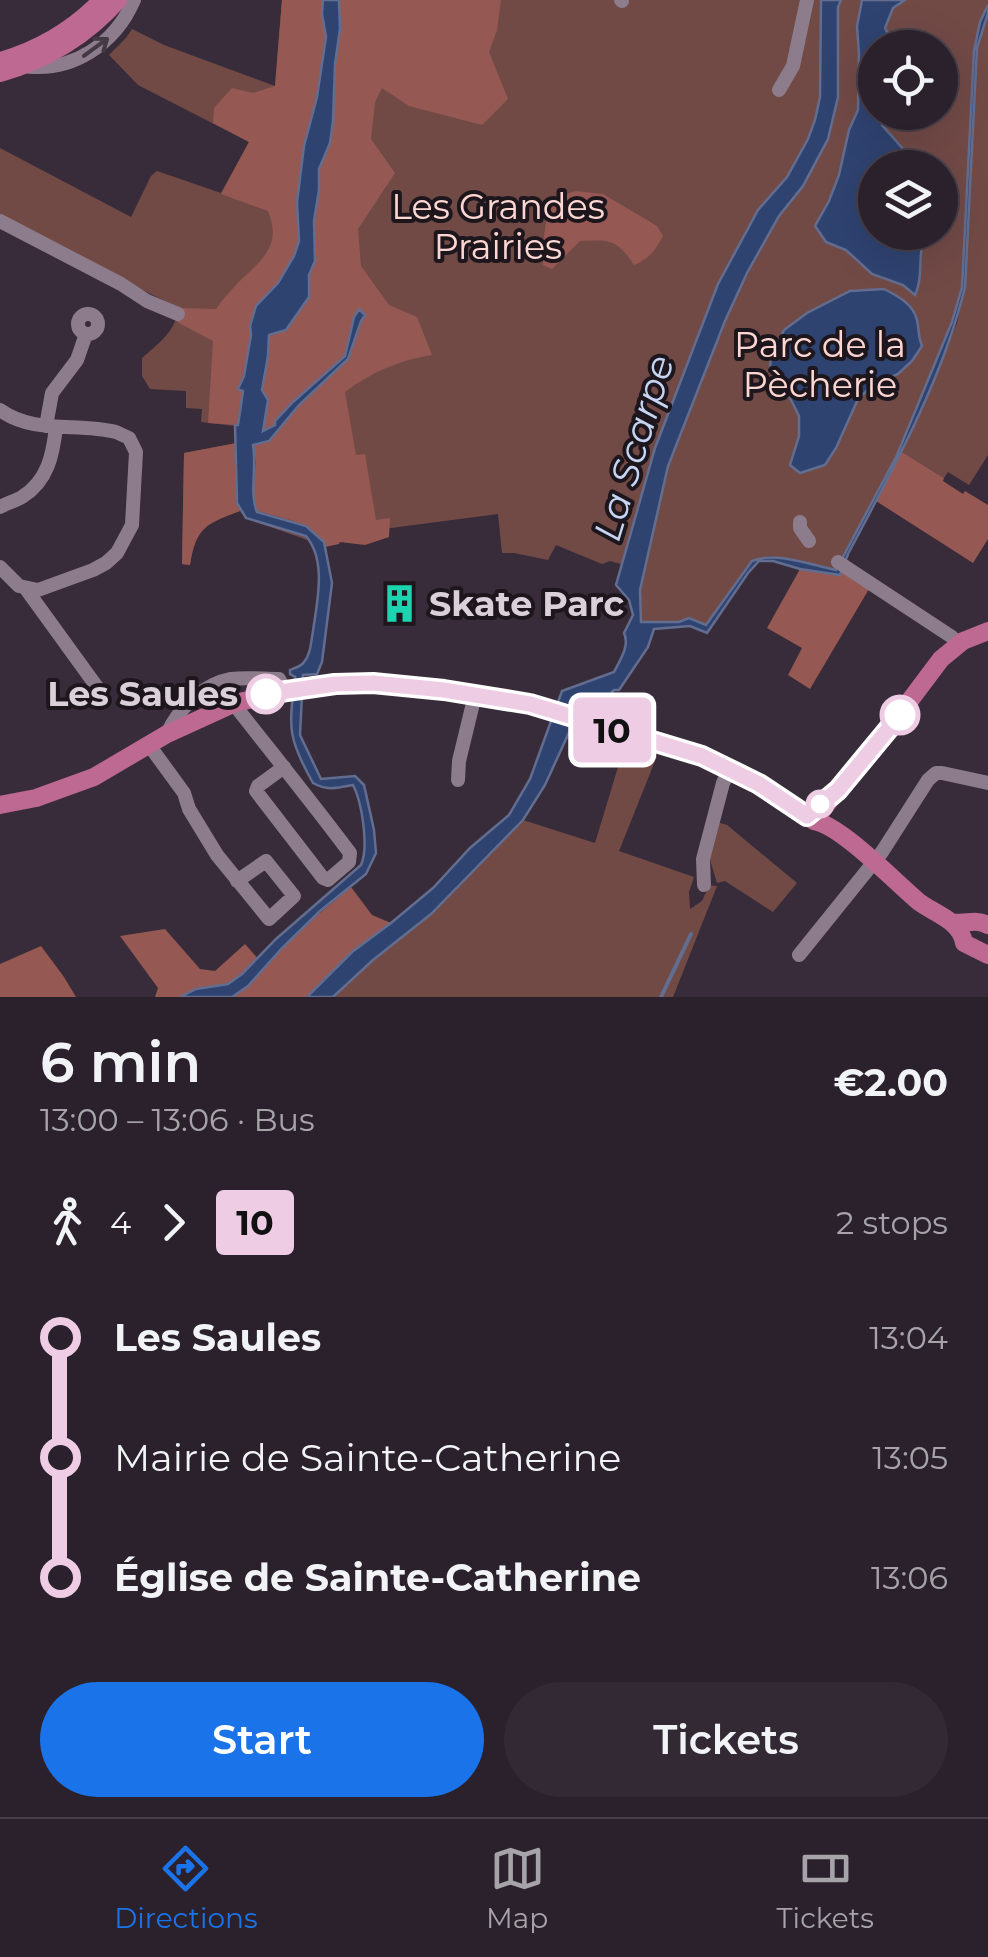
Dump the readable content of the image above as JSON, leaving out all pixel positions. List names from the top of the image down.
{
  "water": ["La Scarpe"],
  "parks": ["Les Grandes Prairies", "Parc de la Pècherie"],
  "places": {
    "building": ["Skate Parc"],
    "other": ["Les Saules"]
  },
  "lines": ["bus line 10"],
  "page": {
    "on_map": "10",
    "heading": ["6 min", "13:00 – 13:06 · Bus", "€2.00"],
    "legs": ["4", "10", "2 stops"],
    "list": [
      {
        "name": "Les Saules",
        "value": "13:04"
      },
      {
        "name": "Mairie de Sainte-Catherine",
        "value": "13:05"
      },
      {
        "name": "Église de Sainte-Catherine",
        "value": "13:06"
      }
    ],
    "buttons": ["Start", "Tickets"],
    "tabs": ["Directions", "Map", "Tickets"]
  }
}
